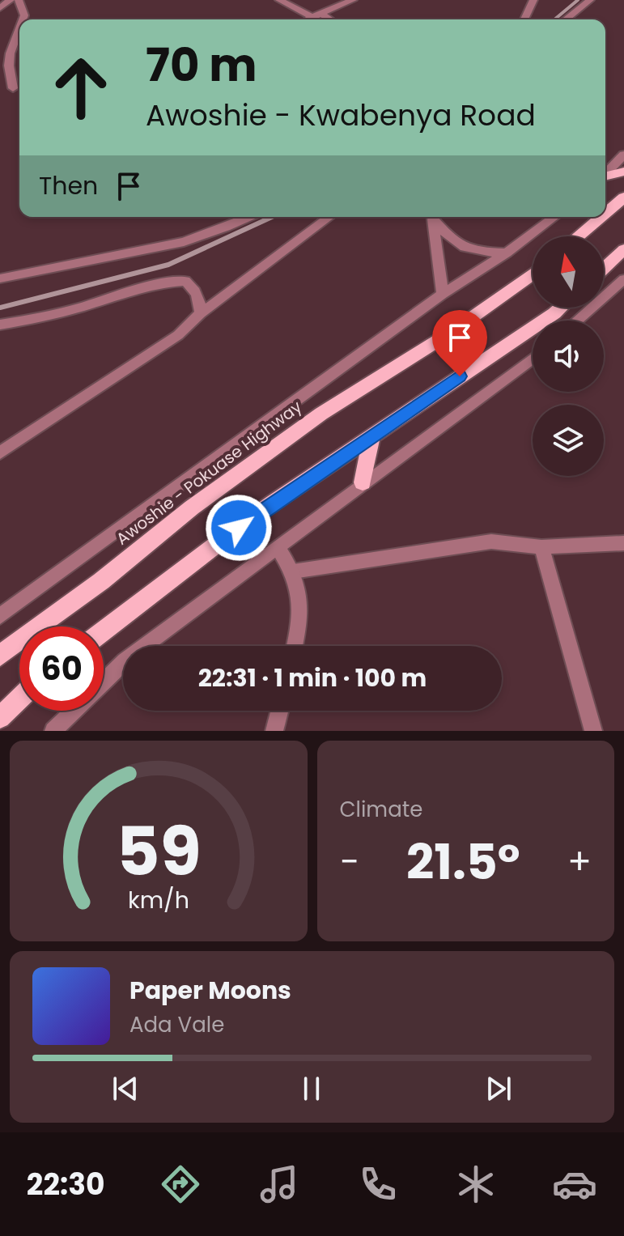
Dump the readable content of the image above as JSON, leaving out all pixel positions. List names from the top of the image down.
{
  "streets": {
    "main road": ["Awoshie - Pokuase Highway"]
  },
  "north": "top",
  "page": {
    "turn": ["70 m", "Awoshie - Kwabenya Road"],
    "then": "Then",
    "limit": "60",
    "trip": "22:31 · 1 min · 100 m",
    "tile": "Climate",
    "heat": ["−", "21.5°", "+"],
    "song": ["Paper Moons", "Ada Vale"],
    "tabs": "22:30",
    "gauge": ["59", "km/h"]
  }
}
